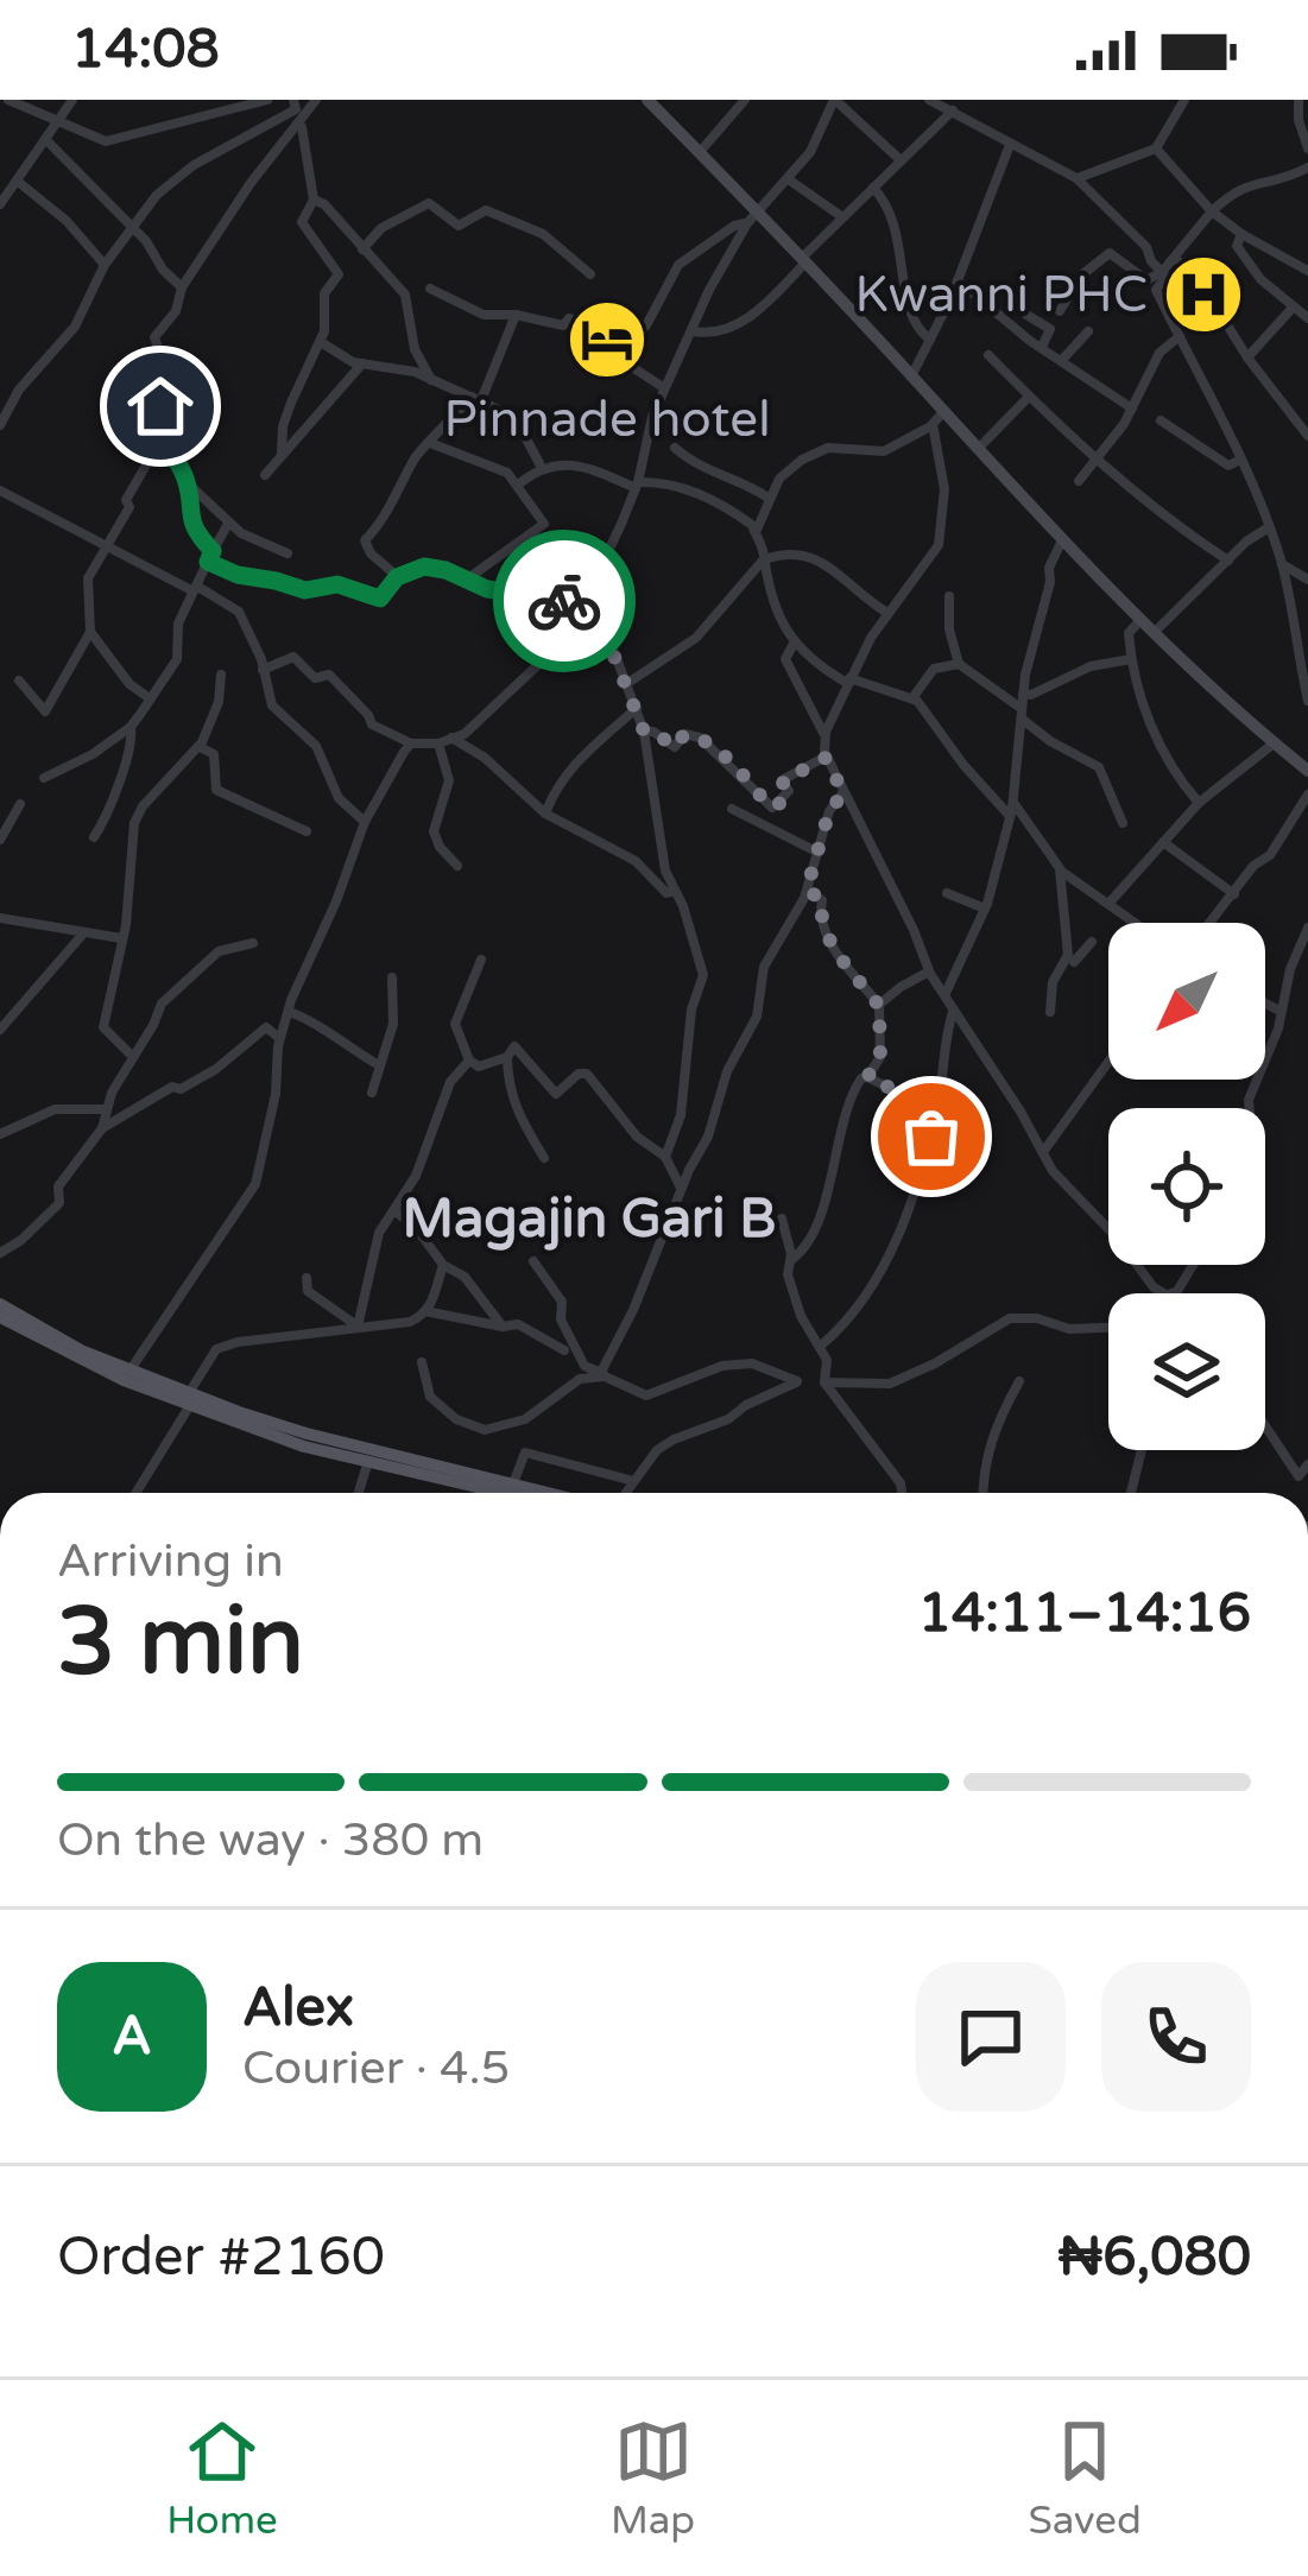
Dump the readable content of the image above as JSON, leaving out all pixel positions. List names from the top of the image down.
{
  "districts": ["Magajin Gari B"],
  "places": {
    "hospital": ["Kwanni PHC"],
    "hotel": ["Pinnade hotel"]
  },
  "north": "bottom left",
  "page": {
    "status": "14:08",
    "heading": ["3 min", "Arriving in", "14:11–14:16"],
    "panel": [
      "Alex",
      "Courier · 4.5",
      "Order #2160",
      "₦6,080"
    ],
    "bar": "On the way · 380 m",
    "round": "A",
    "tabs": ["Home", "Map", "Saved"]
  }
}
